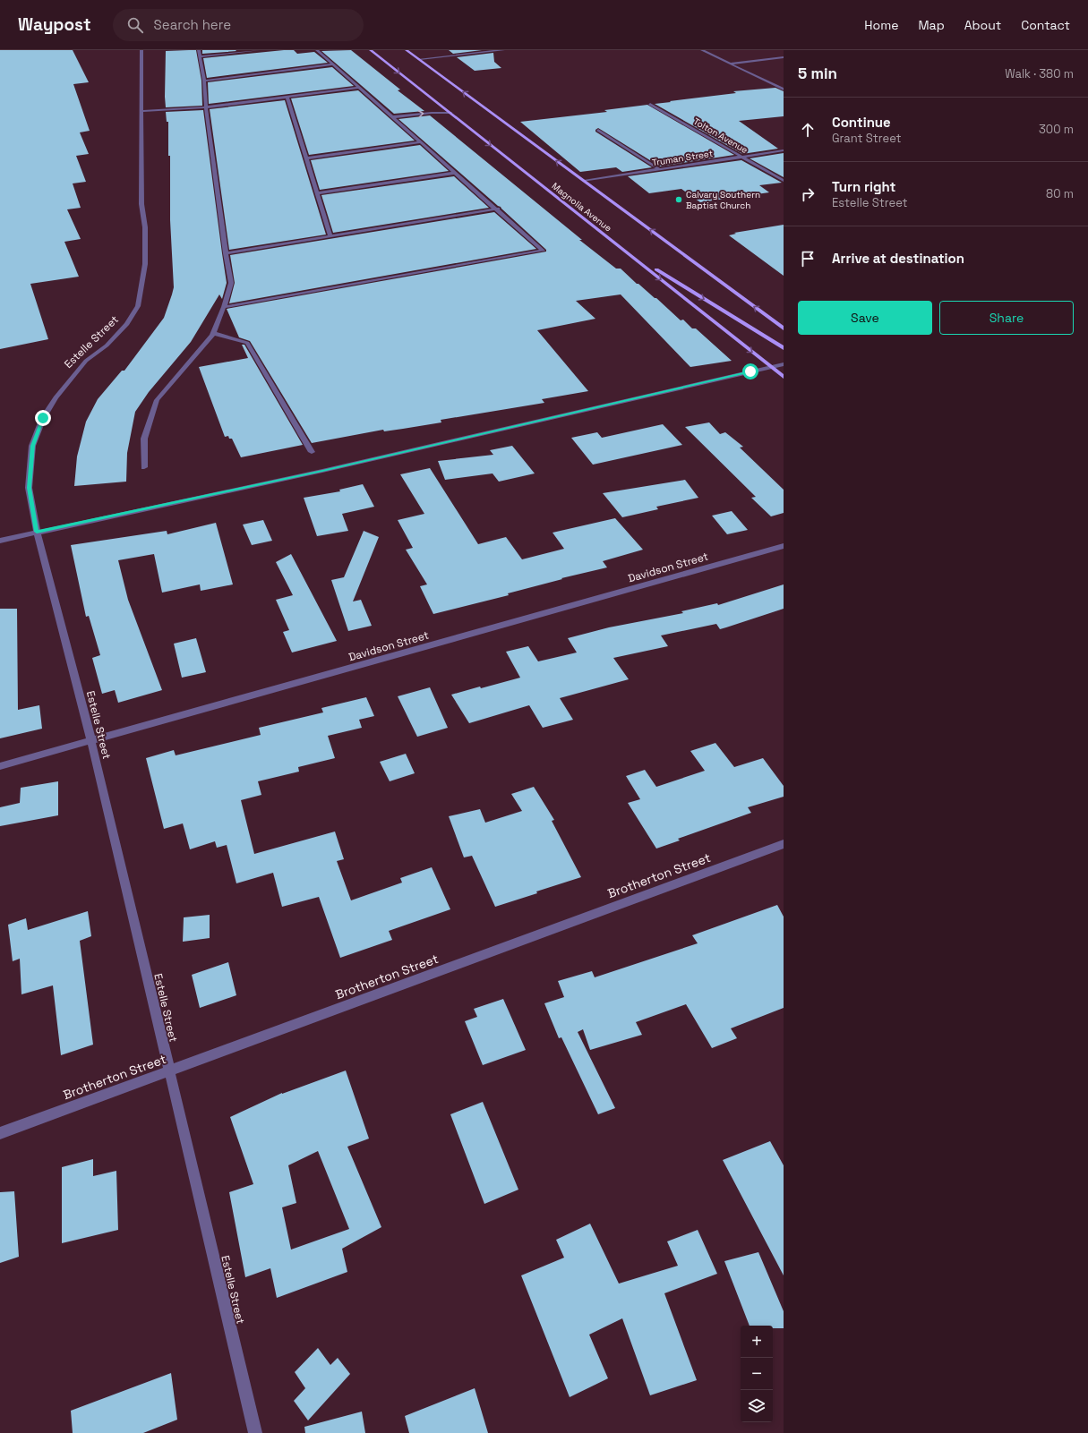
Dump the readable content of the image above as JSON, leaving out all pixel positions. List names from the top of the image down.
{
  "streets": {
    "main road": ["Magnolia Avenue"],
    "street": [
      "Tolton Avenue",
      "Truman Street",
      "Estelle Street",
      "Davidson Street",
      "Brotherton Street"
    ]
  },
  "crossings": [
    ["Tolton Avenue", "Truman Street"],
    ["Truman Street", "Magnolia Avenue"],
    ["Estelle Street", "Davidson Street"],
    ["Estelle Street", "Brotherton Street"]
  ],
  "places": ["Calvary Southern Baptist Church"],
  "page": {
    "header": "Waypost",
    "search": "Search here",
    "nav": [
      "Home",
      "Map",
      "About",
      "Contact"
    ],
    "heading": ["5 min", "Walk · 380 m"],
    "list": [
      ["Continue", "Grant Street", "300 m"],
      ["Turn right", "Estelle Street", "80 m"],
      "Arrive at destination"
    ],
    "buttons": ["Save", "Share"],
    "map_buttons": ["+", "−"]
  }
}
